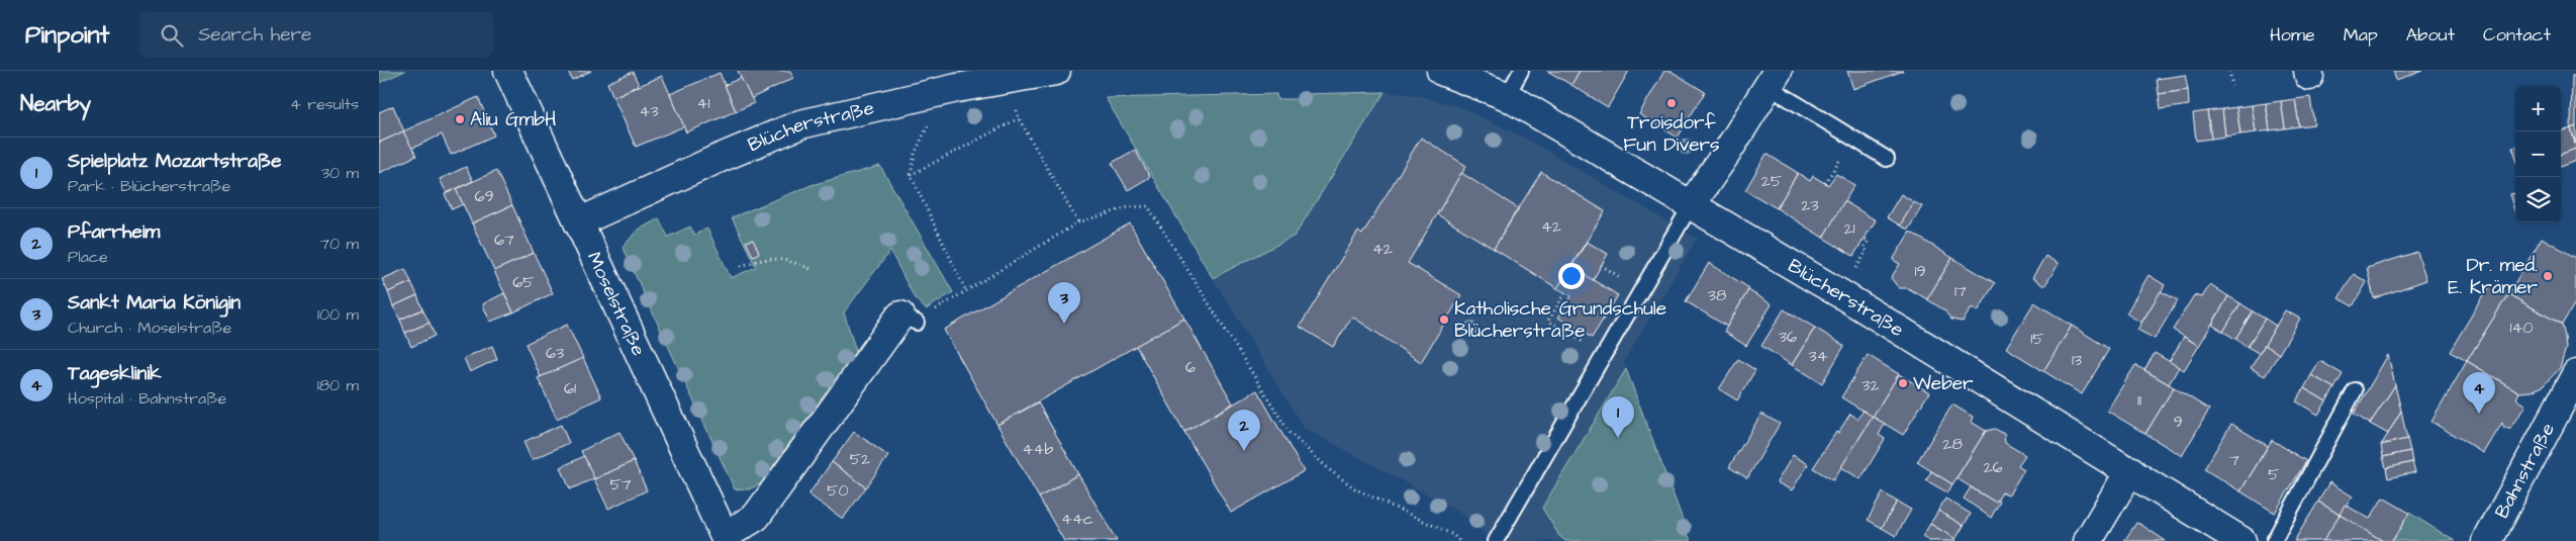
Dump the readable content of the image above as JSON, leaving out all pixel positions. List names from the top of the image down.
{
  "streets": {
    "street": ["Blücherstraße", "Moselstraße", "Bahnstraße"]
  },
  "crossings": [
    ["Blücherstraße", "Moselstraße"]
  ],
  "places": [
    "Troisdorf Fun Divers",
    "Aliu GmbH",
    "Dr. med. E. Krämer",
    "Katholische Grundschule Blücherstraße",
    "Weber"
  ],
  "house_numbers": [
    "41",
    "43",
    "25",
    "69",
    "23",
    "42",
    "21",
    "67",
    "42",
    "19",
    "65",
    "17",
    "38",
    "140",
    "36",
    "15",
    "63",
    "34",
    "13",
    "6",
    "32",
    "61",
    "11",
    "9",
    "28",
    "44b",
    "52",
    "7",
    "26",
    "5",
    "57",
    "50",
    "44c"
  ],
  "page": {
    "header": "Pinpoint",
    "search": "Search here",
    "nav": [
      "Home",
      "Map",
      "About",
      "Contact"
    ],
    "heading": ["Nearby", "4 results"],
    "map_buttons": ["+", "−"],
    "list": [
      {
        "mark": "1",
        "name": "Spielplatz Mozartstraße",
        "note": "Park · Blücherstraße",
        "value": "30 m"
      },
      {
        "mark": "2",
        "name": "Pfarrheim",
        "note": "Place",
        "value": "70 m"
      },
      {
        "mark": "3",
        "name": "Sankt Maria Königin",
        "note": "Church · Moselstraße",
        "value": "100 m"
      },
      {
        "mark": "4",
        "name": "Tagesklinik",
        "note": "Hospital · Bahnstraße",
        "value": "180 m"
      }
    ],
    "pins": [
      "3",
      "4",
      "1",
      "2"
    ]
  }
}
